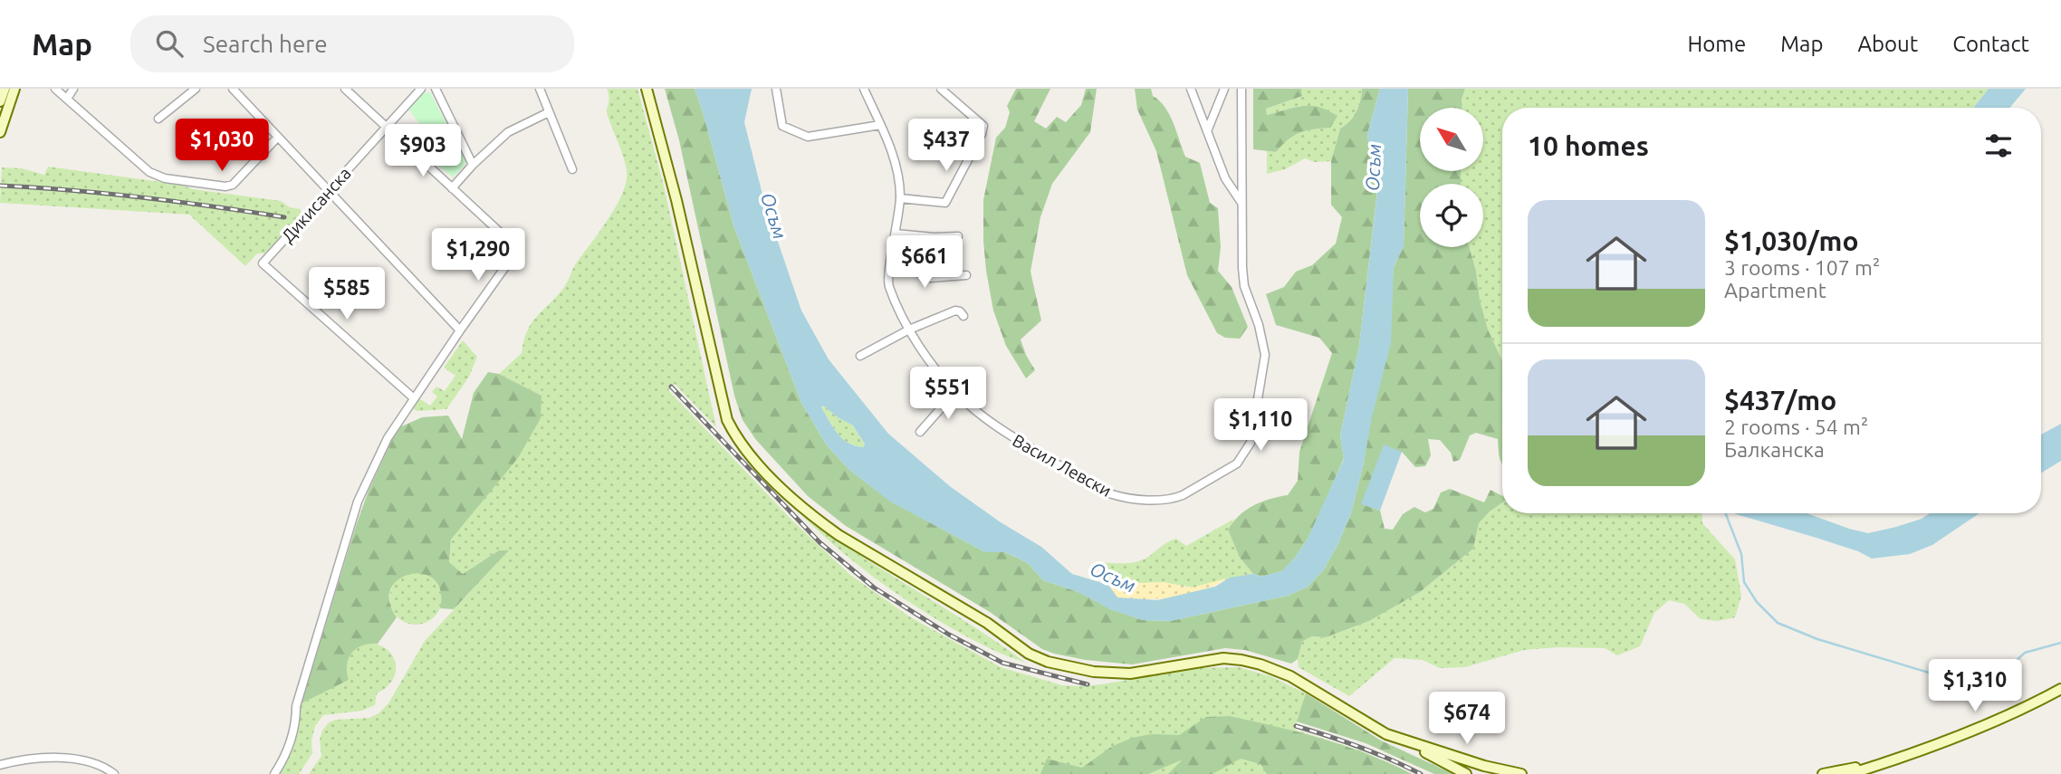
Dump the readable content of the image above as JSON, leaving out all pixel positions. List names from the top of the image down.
{
  "streets": {
    "street": ["Дикисанска", "Васил Левски"]
  },
  "water": ["Осъм"],
  "north": "top left",
  "page": {
    "header": "Map",
    "search": "Search here",
    "nav": [
      "Home",
      "Map",
      "About",
      "Contact"
    ],
    "heading": "10 homes",
    "price": [
      "$1,030",
      "$437",
      "$903",
      "$1,290",
      "$661",
      "$585",
      "$551",
      "$1,110",
      "$1,310",
      "$674"
    ],
    "list": [
      {
        "name": "$1,030/mo",
        "note": "3 rooms · 107 m² · Apartment"
      },
      {
        "name": "$437/mo",
        "note": "2 rooms · 54 m² · Балканска"
      }
    ]
  }
}
